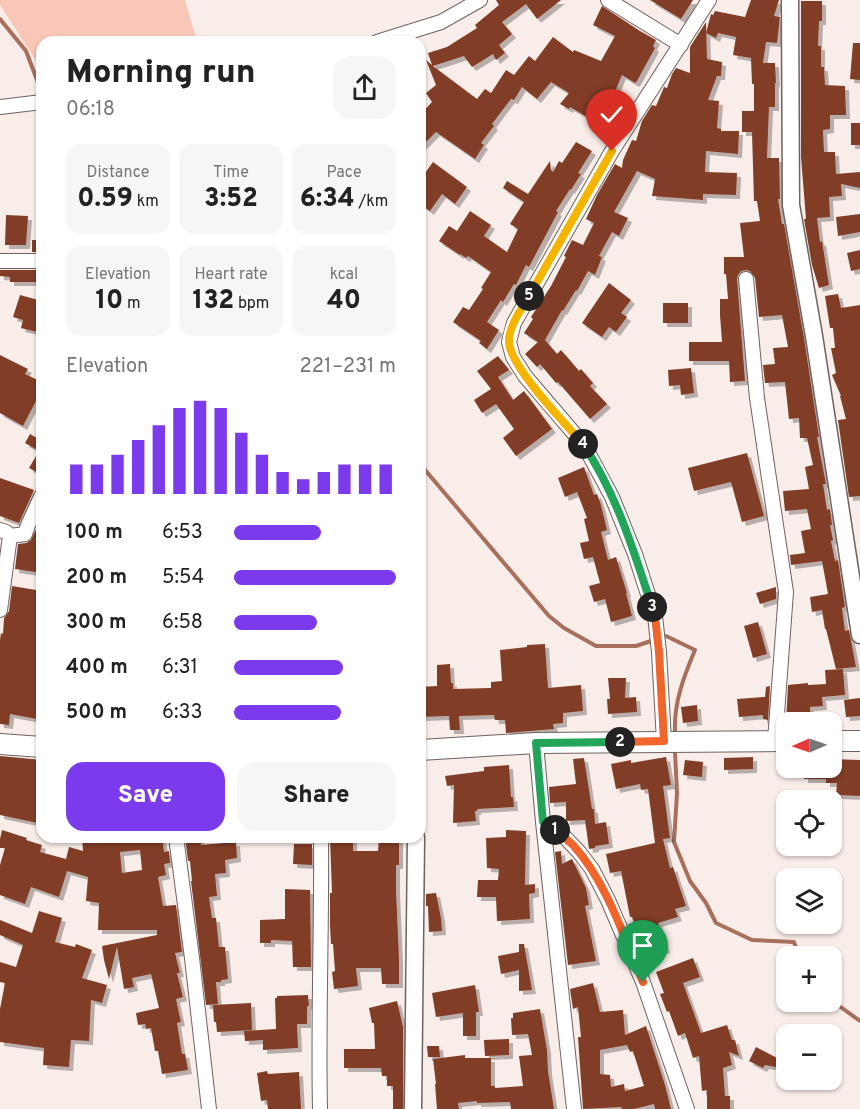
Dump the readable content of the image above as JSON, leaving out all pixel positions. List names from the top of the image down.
{
  "north": "left",
  "page": {
    "heading": ["Morning run", "06:18"],
    "stats": [
      ["Distance", "0.59 km"],
      ["Time", "3:52"],
      ["Pace", "6:34 /km"],
      ["Elevation", "10 m"],
      ["Heart rate", "132 bpm"],
      ["kcal", "40"]
    ],
    "pins": [
      "5",
      "4",
      "3",
      "2",
      "1"
    ],
    "chart": ["Elevation", "221–231 m"],
    "list": [
      {
        "name": "100 m",
        "note": "6:53"
      },
      {
        "name": "200 m",
        "note": "5:54"
      },
      {
        "name": "300 m",
        "note": "6:58"
      },
      {
        "name": "400 m",
        "note": "6:31"
      },
      {
        "name": "500 m",
        "note": "6:33"
      }
    ],
    "map_buttons": ["+", "−"],
    "buttons": ["Save", "Share"]
  }
}
